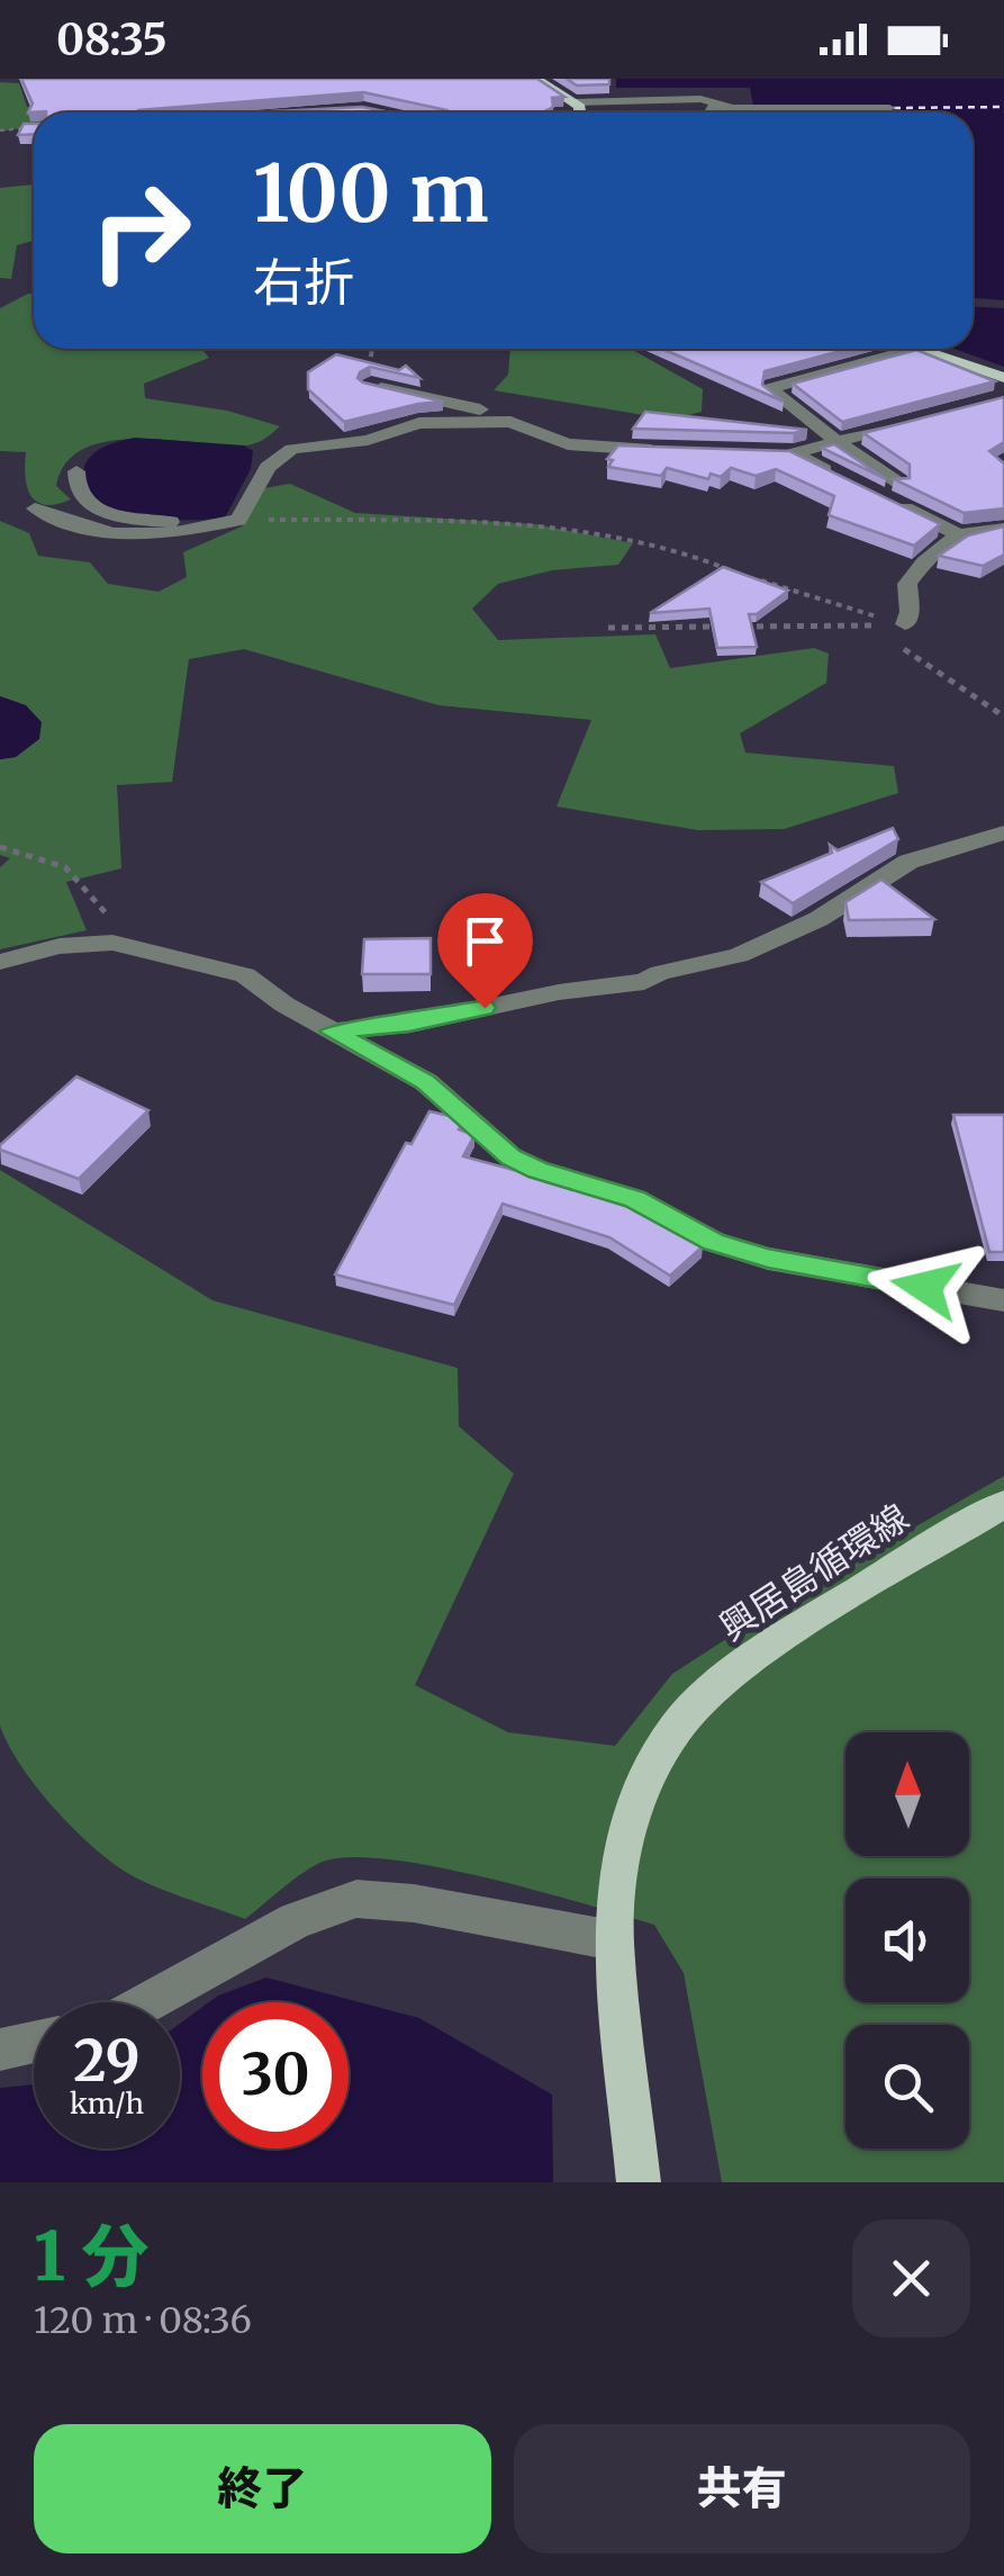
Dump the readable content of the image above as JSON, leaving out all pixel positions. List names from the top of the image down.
{
  "streets": {
    "main road": ["興居島循環線"]
  },
  "north": "top",
  "page": {
    "status": "08:35",
    "turn": ["100 m", "右折"],
    "speed": "29 km/h",
    "limit": "30",
    "heading": ["1 分", "120 m · 08:36"],
    "buttons": ["終了", "共有"]
  }
}
